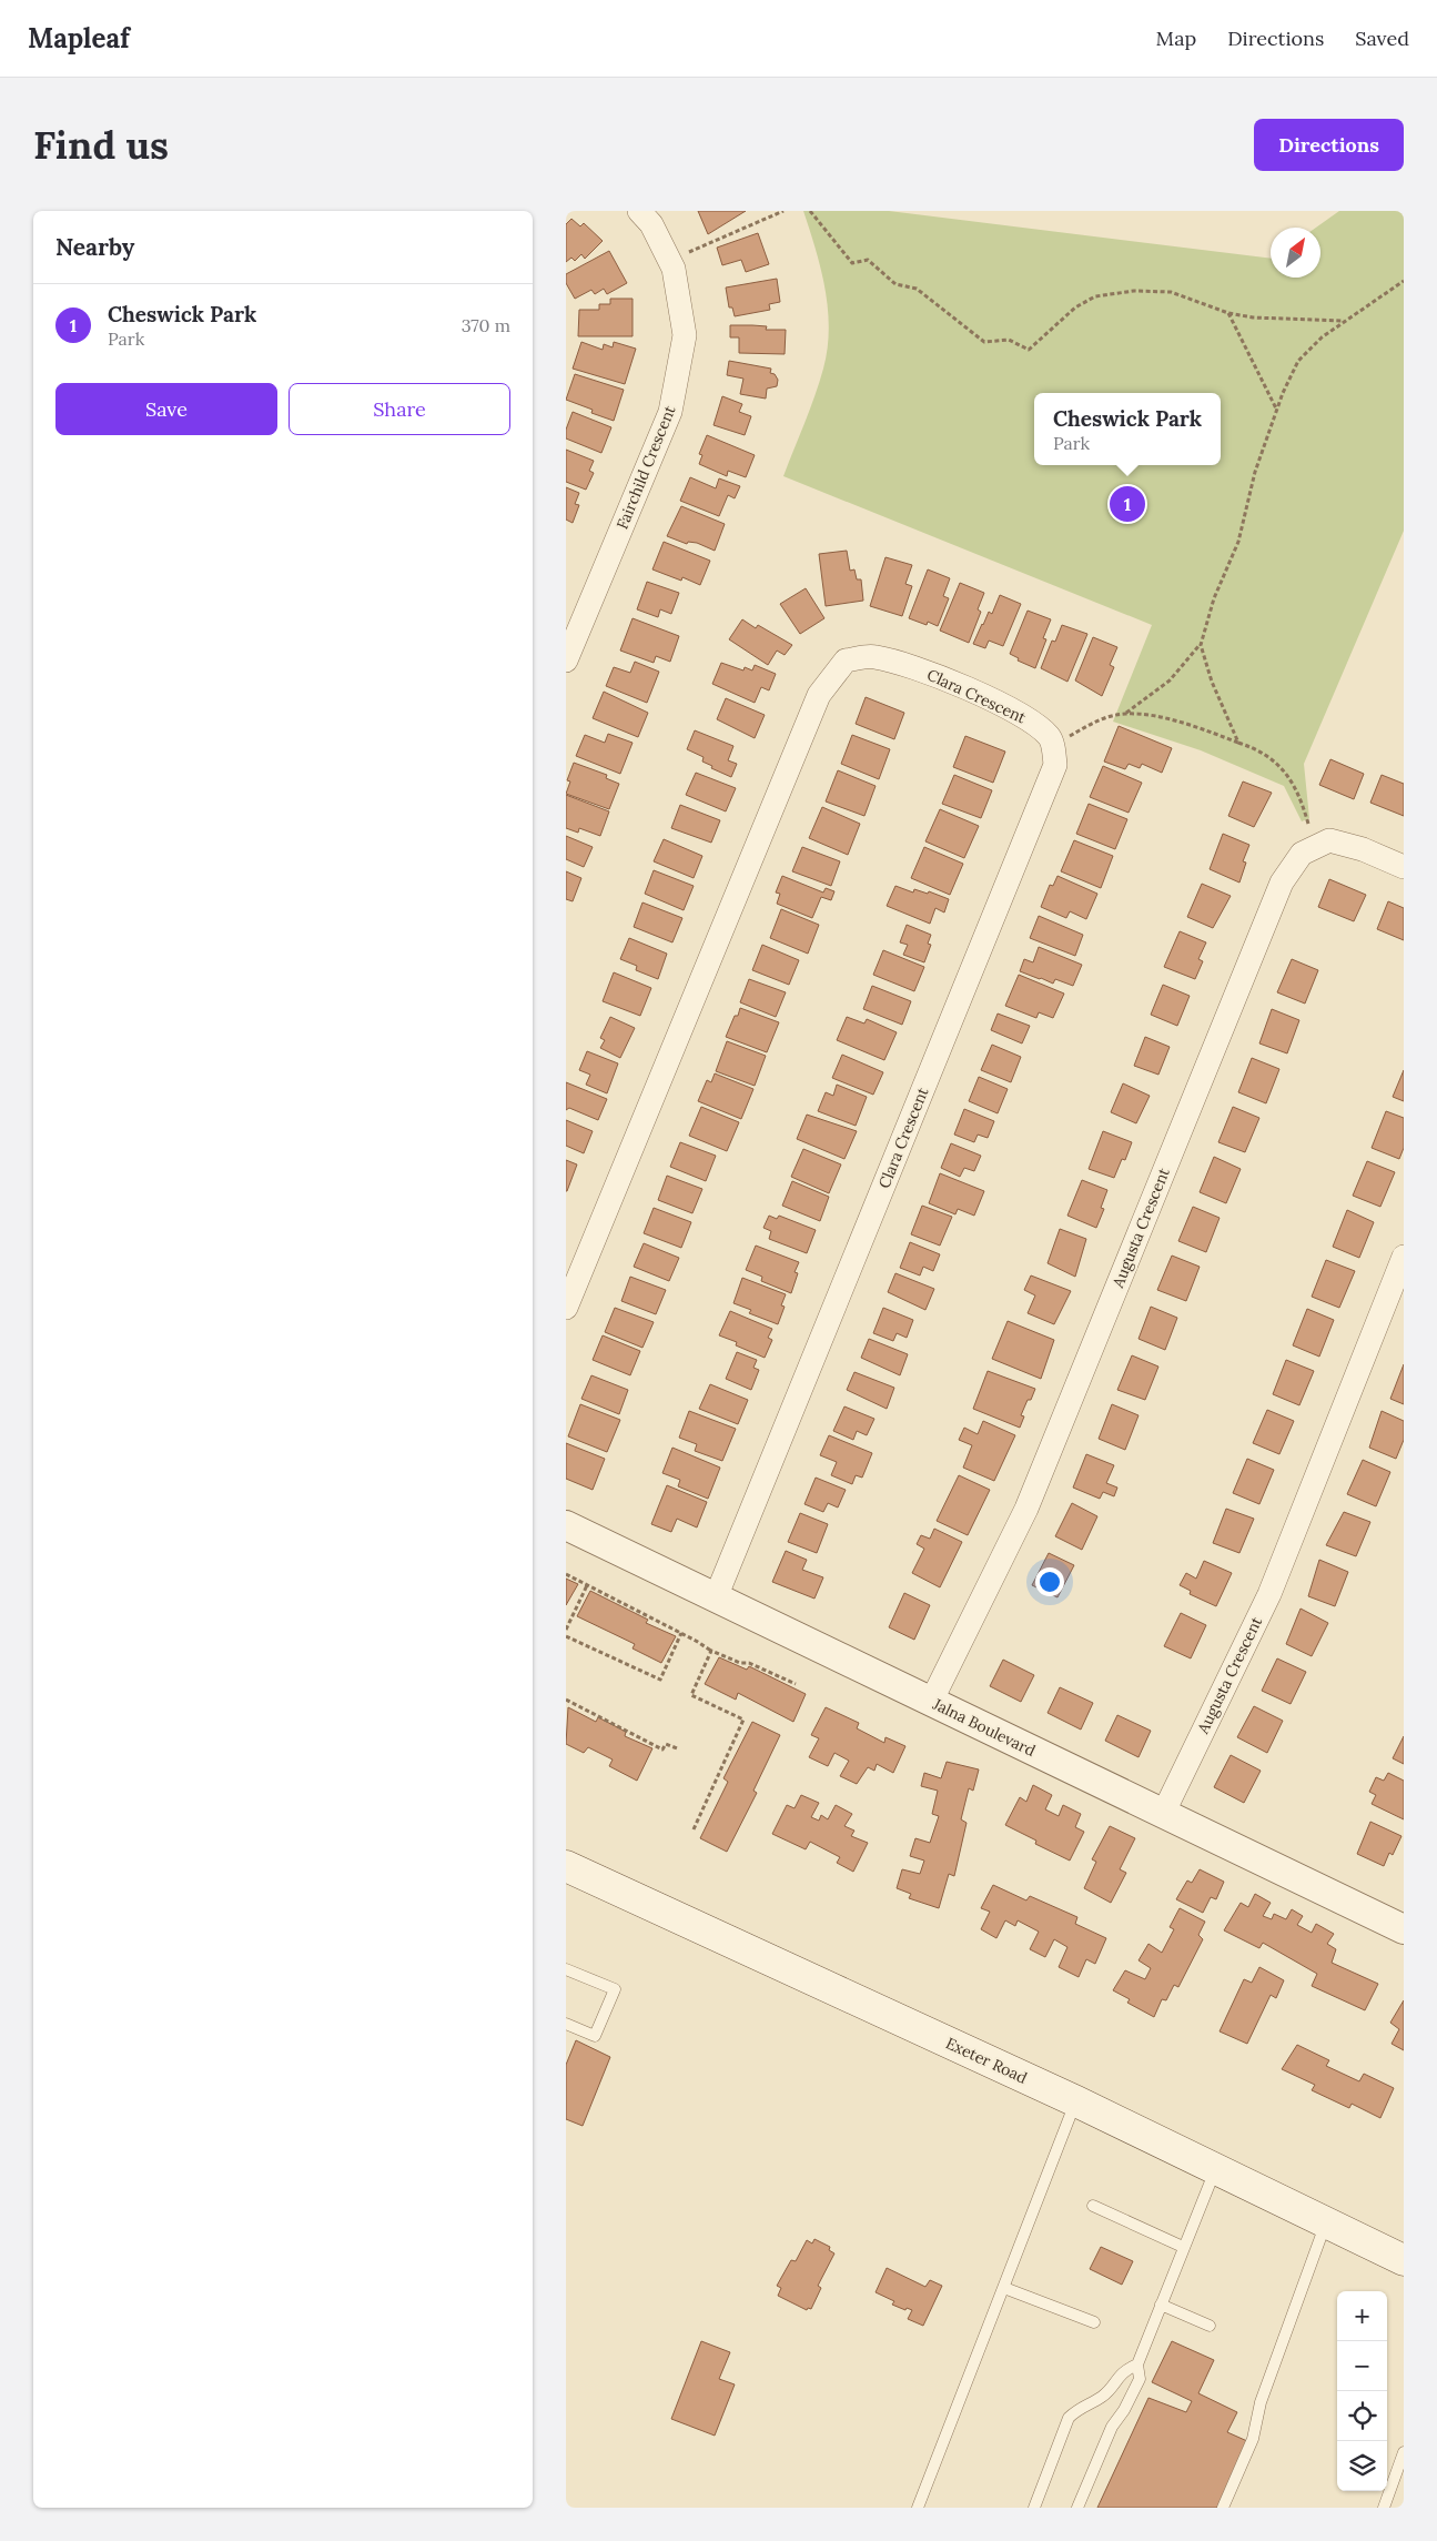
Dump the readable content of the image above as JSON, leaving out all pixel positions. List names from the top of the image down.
{
  "streets": {
    "main road": ["Exeter Road"],
    "street": [
      "Fairchild Crescent",
      "Clara Crescent",
      "Augusta Crescent",
      "Jalna Boulevard"
    ]
  },
  "crossings": [
    ["Clara Crescent", "Jalna Boulevard"],
    ["Augusta Crescent", "Jalna Boulevard"]
  ],
  "north": "top right",
  "page": {
    "header": "Mapleaf",
    "nav": ["Map", "Directions", "Saved"],
    "buttons": [
      "Directions",
      ["Save", "Share"]
    ],
    "title": "Find us",
    "heading": "Nearby",
    "list": [
      {
        "mark": "1",
        "name": "Cheswick Park",
        "note": "Park",
        "value": "370 m"
      }
    ],
    "popup": ["Cheswick Park", "Park"],
    "pins": "1",
    "map_buttons": ["+", "−"]
  }
}
